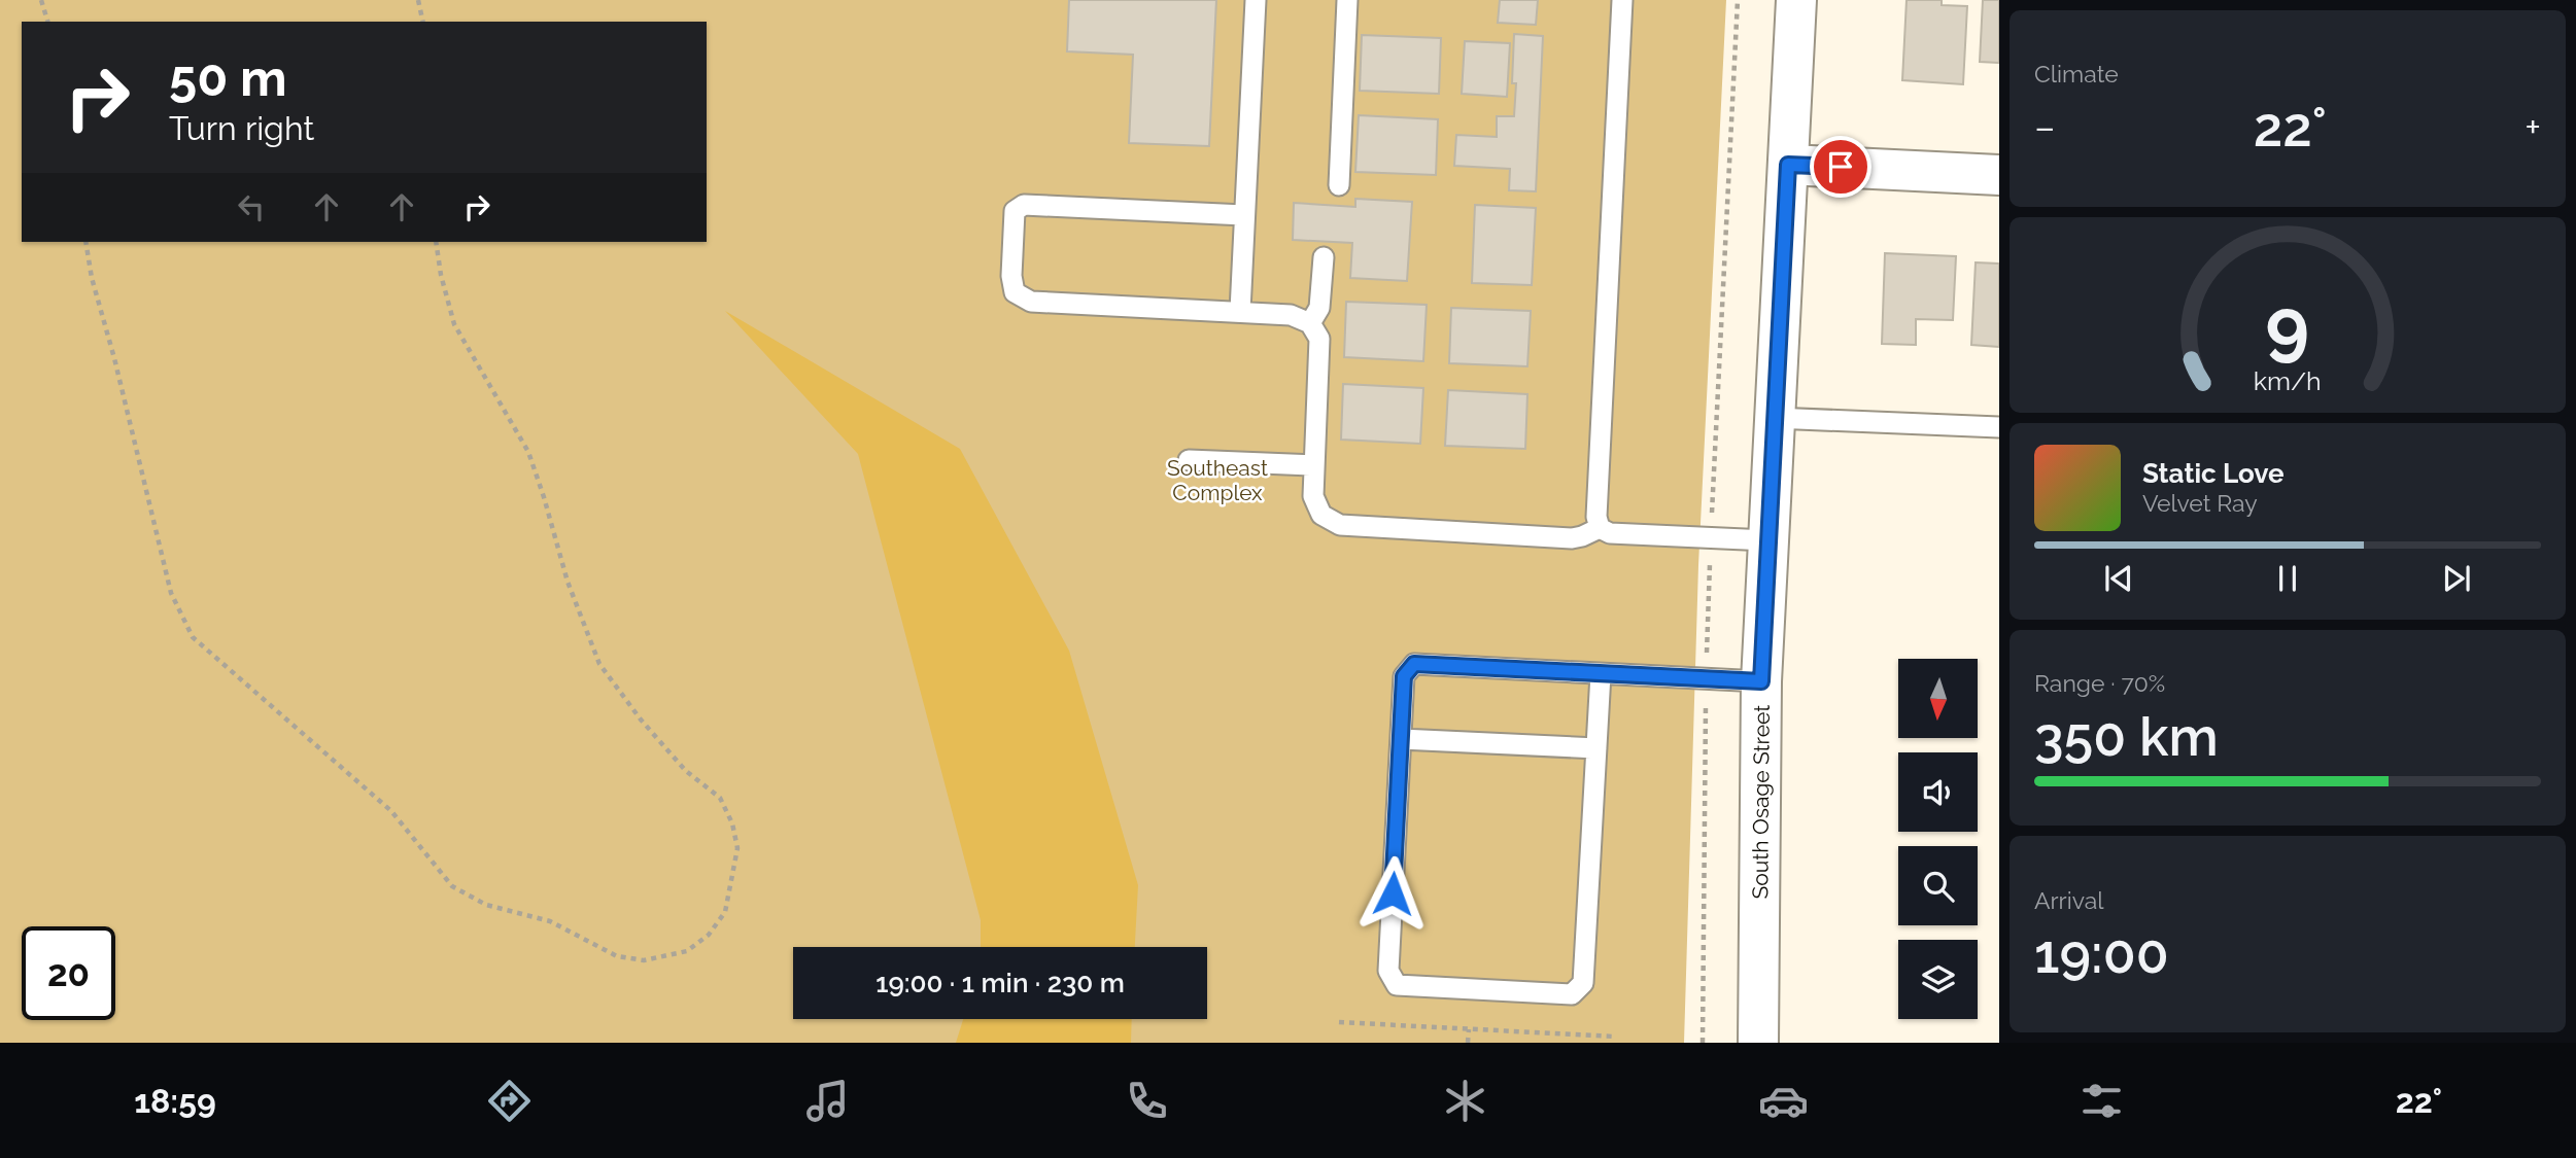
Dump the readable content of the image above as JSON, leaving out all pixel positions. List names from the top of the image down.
{
  "streets": {
    "main road": ["South Osage Street"]
  },
  "parks": ["Southeast Complex"],
  "north": "bottom",
  "page": {
    "tile": [
      "Climate",
      ["Range · 70%", "350 km"],
      ["Arrival", "19:00"]
    ],
    "turn": ["50 m", "Turn right"],
    "heat": ["−", "22°", "+"],
    "song": ["Static Love", "Velvet Ray"],
    "limit": "20",
    "trip": "19:00 · 1 min · 230 m",
    "tabs": ["18:59", "22°"],
    "gauge": ["9", "km/h"]
  }
}
